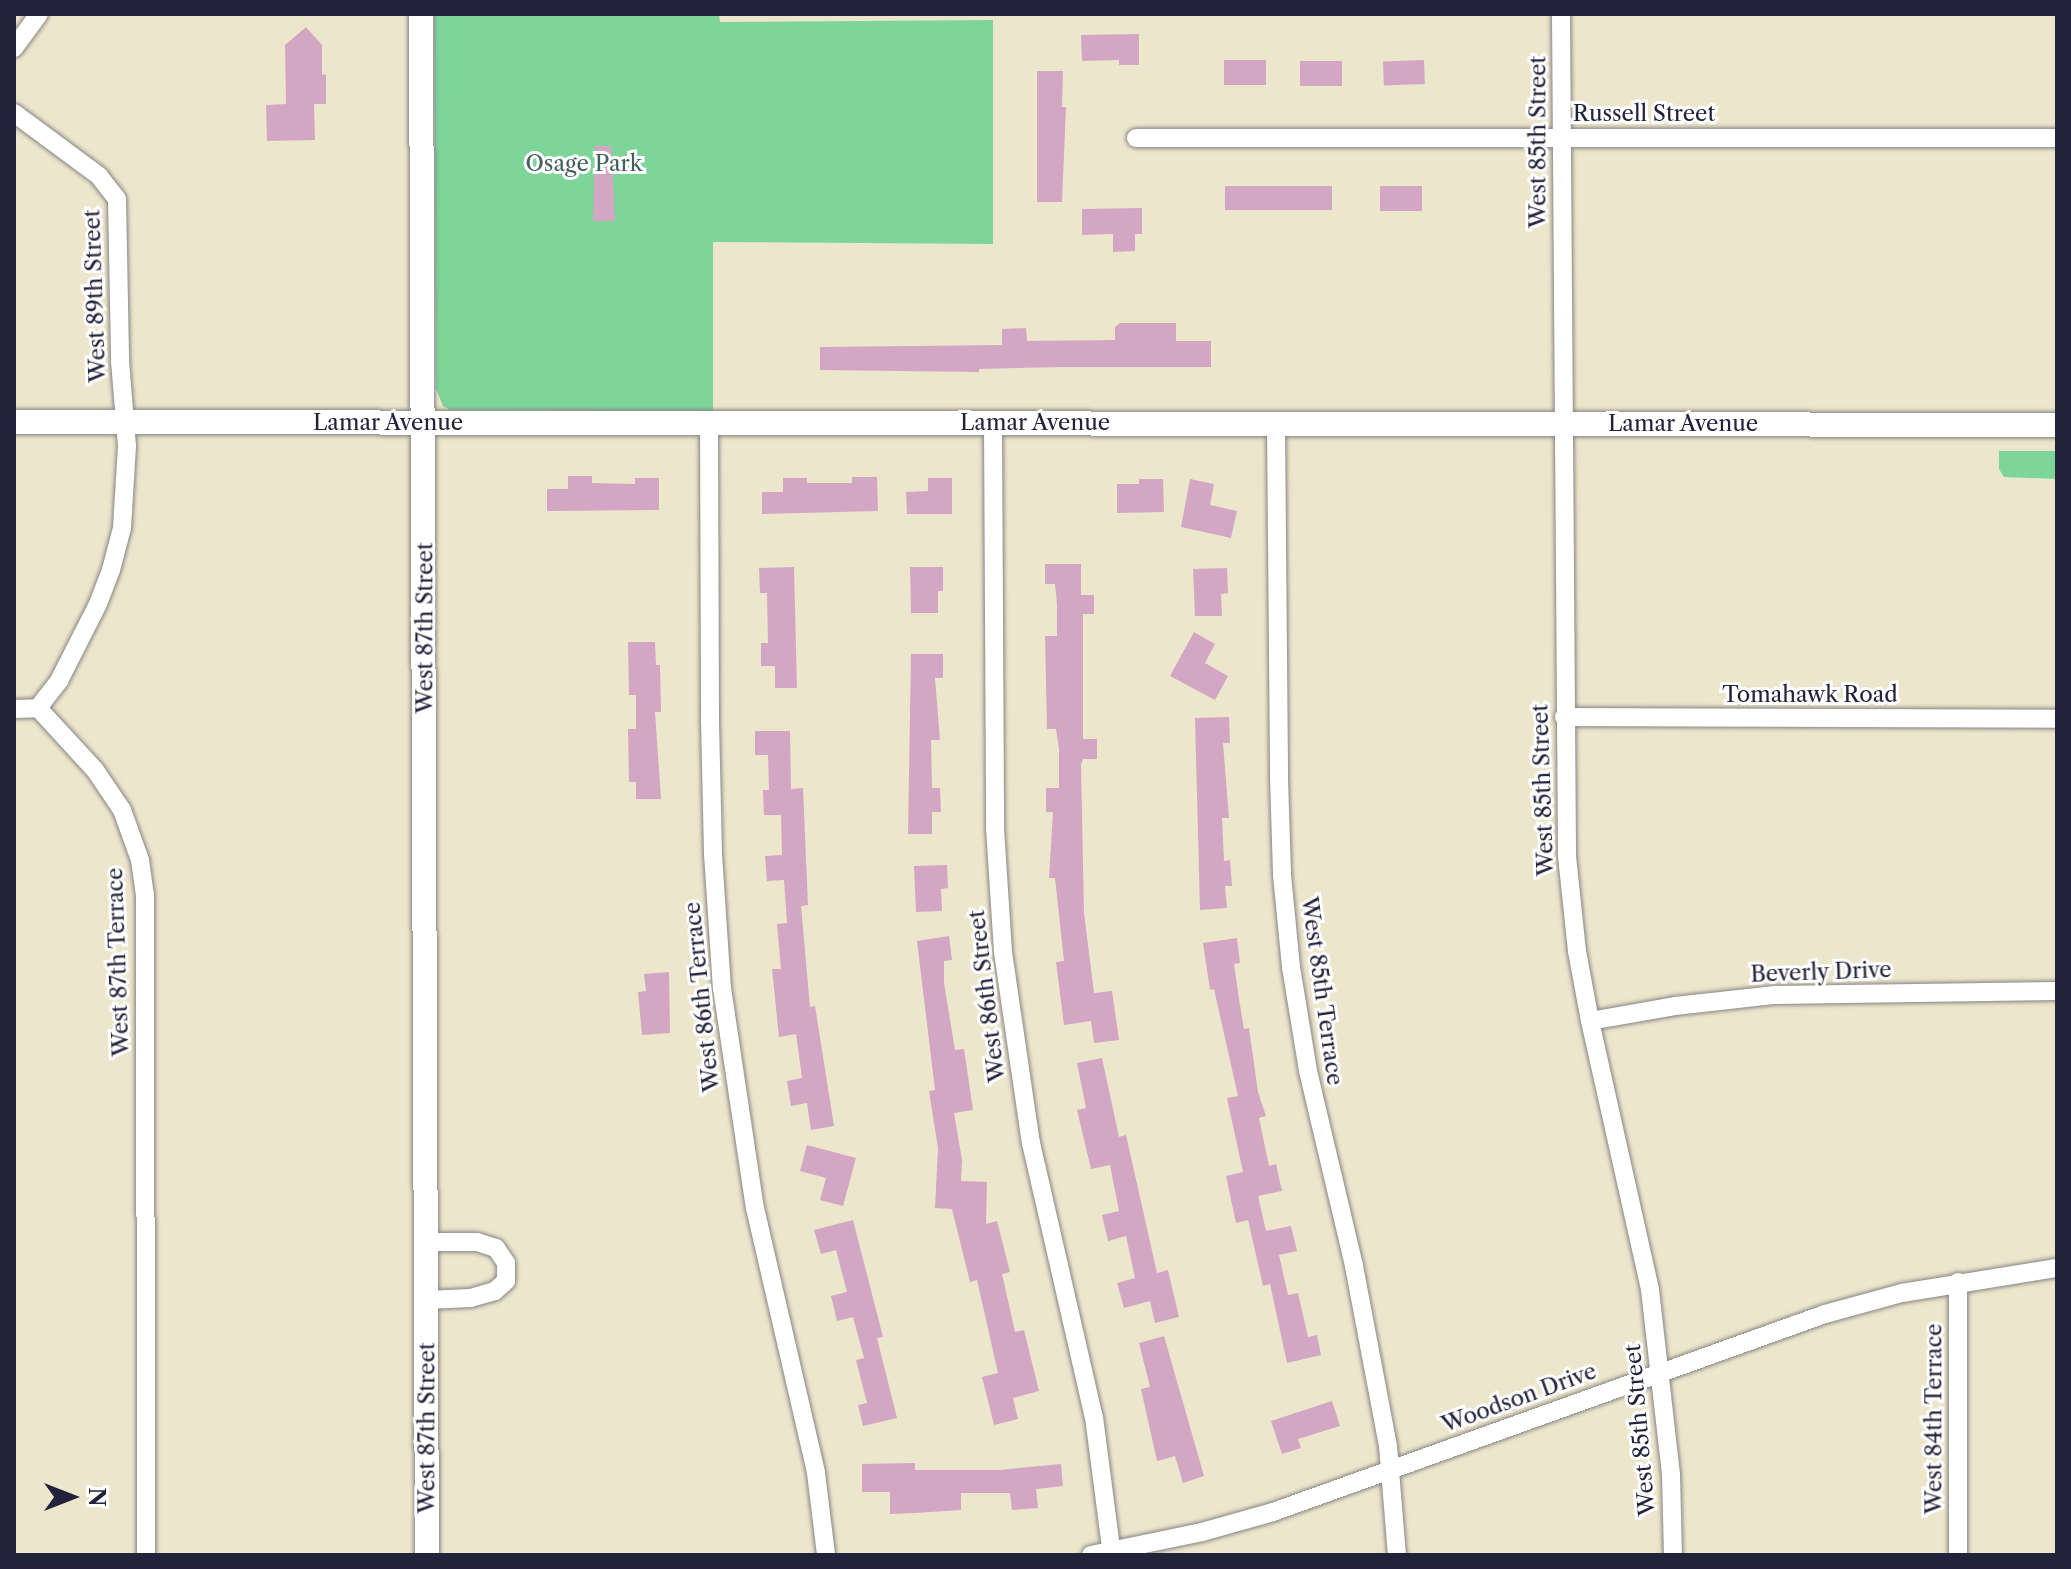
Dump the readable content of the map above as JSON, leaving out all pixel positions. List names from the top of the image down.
{
  "streets": {
    "street": [
      "Russell Street",
      "West 85th Street",
      "West 89th Street",
      "Lamar Avenue",
      "West 87th Street",
      "Tomahawk Road",
      "West 87th Terrace",
      "Beverly Drive",
      "West 85th Terrace",
      "West 86th Street",
      "West 86th Terrace",
      "Woodson Drive",
      "West 84th Terrace"
    ]
  },
  "crossings": [
    ["Russell Street", "West 85th Street"],
    ["West 85th Street", "Lamar Avenue"],
    ["West 85th Street", "Tomahawk Road"],
    ["West 85th Street", "Beverly Drive"],
    ["West 85th Street", "Woodson Drive"],
    ["West 89th Street", "Lamar Avenue"],
    ["Lamar Avenue", "West 87th Street"],
    ["Lamar Avenue", "West 85th Terrace"],
    ["Lamar Avenue", "West 86th Street"],
    ["Lamar Avenue", "West 86th Terrace"],
    ["West 85th Terrace", "Woodson Drive"],
    ["West 86th Street", "Woodson Drive"],
    ["Woodson Drive", "West 84th Terrace"]
  ],
  "parks": ["Osage Park"],
  "north": "right"
}
